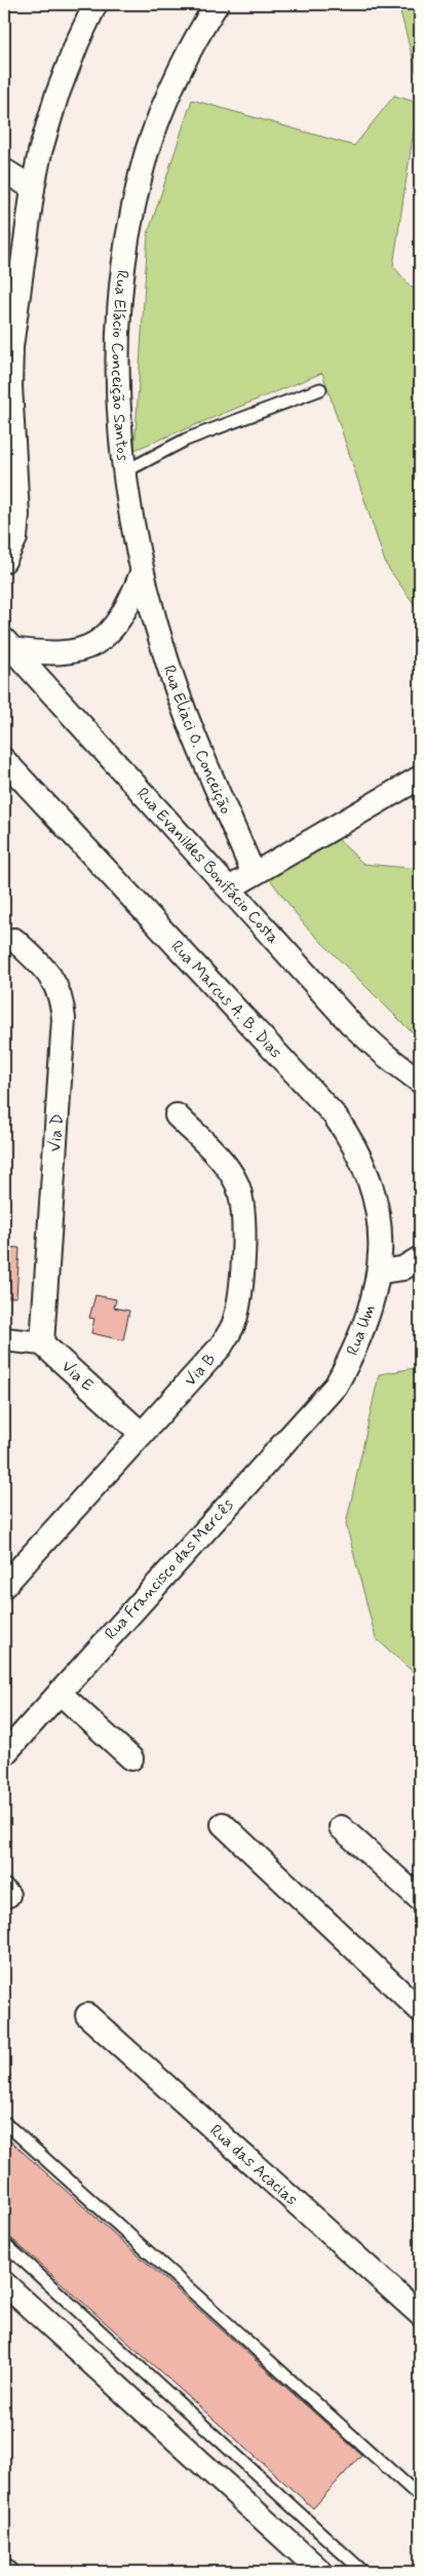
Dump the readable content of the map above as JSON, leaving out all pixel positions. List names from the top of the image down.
{
  "streets": {
    "street": [
      "Rua Elácio Conceição Santos",
      "Rua Eliaci O. Conceição",
      "Rua Evanildes Bonifácio Costa",
      "Rua Marcus A. B. Dias",
      "Via D",
      "Rua Um",
      "Via B",
      "Via E",
      "Rua Francisco das Mercês",
      "Rua das Acacias"
    ]
  },
  "crossings": [
    ["Rua Elácio Conceição Santos", "Rua Eliaci O. Conceição"],
    ["Rua Marcus A. B. Dias", "Rua Um"],
    ["Via D", "Via E"],
    ["Rua Um", "Rua Francisco das Mercês"],
    ["Via B", "Via E"]
  ]
}
